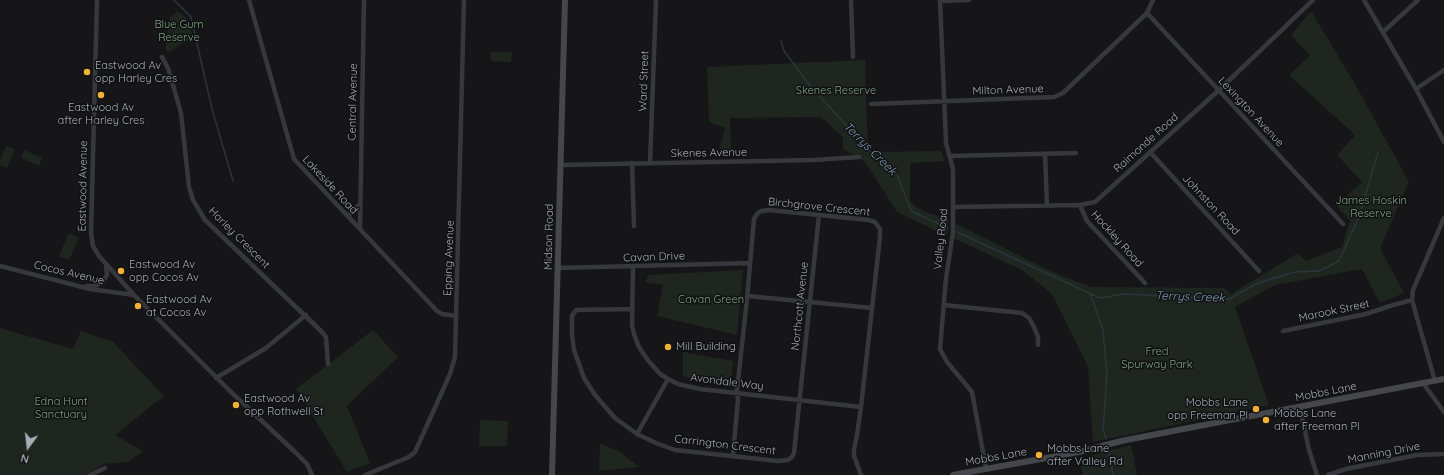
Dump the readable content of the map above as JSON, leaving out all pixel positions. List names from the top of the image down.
{
  "streets": {
    "street": [
      "Ward Street",
      "Milton Avenue",
      "Central Avenue",
      "Lexington Avenue",
      "Raimonde Road",
      "Skenes Avenue",
      "Lakeside Road",
      "Eastwood Avenue",
      "Johnston Road",
      "Birchgrove Crescent",
      "Midson Road",
      "Harley Crescent",
      "Valley Road",
      "Hockley Road",
      "Cavan Drive",
      "Epping Avenue",
      "Cocos Avenue",
      "Northcott Avenue",
      "Marook Street",
      "Avondale Way",
      "Mobbs Lane",
      "Carrington Crescent",
      "Manning Drive"
    ]
  },
  "crossings": [
    ["Ward Street", "Skenes Avenue"],
    ["Milton Avenue", "Lexington Avenue"],
    ["Milton Avenue", "Valley Road"],
    ["Central Avenue", "Lakeside Road"],
    ["Lexington Avenue", "Raimonde Road"],
    ["Raimonde Road", "Johnston Road"],
    ["Raimonde Road", "Valley Road"],
    ["Raimonde Road", "Hockley Road"],
    ["Skenes Avenue", "Midson Road"],
    ["Lakeside Road", "Epping Avenue"],
    ["Eastwood Avenue", "Cocos Avenue"],
    ["Birchgrove Crescent", "Cavan Drive"],
    ["Birchgrove Crescent", "Northcott Avenue"],
    ["Birchgrove Crescent", "Avondale Way"],
    ["Birchgrove Crescent", "Carrington Crescent"],
    ["Midson Road", "Cavan Drive"],
    ["Valley Road", "Mobbs Lane"],
    ["Cavan Drive", "Avondale Way"],
    ["Northcott Avenue", "Avondale Way"],
    ["Northcott Avenue", "Carrington Crescent"],
    ["Avondale Way", "Carrington Crescent"]
  ],
  "water": ["Terrys Creek"],
  "parks": [
    "Blue Gum Reserve",
    "Skenes Reserve",
    "James Hoskin Reserve",
    "Cavan Green",
    "Fred Spurway Park",
    "Edna Hunt Sanctuary"
  ],
  "places": [
    "Eastwood Av opp Harley Cres",
    "Eastwood Av after Harley Cres",
    "Eastwood Av opp Cocos Av",
    "Eastwood Av at Cocos Av",
    "Mill Building",
    "Eastwood Av opp Rothwell St",
    "Mobbs Lane opp Freeman Pl",
    "Mobbs Lane after Freeman Pl",
    "Mobbs Lane after Valley Rd"
  ],
  "north": "bottom"
}
